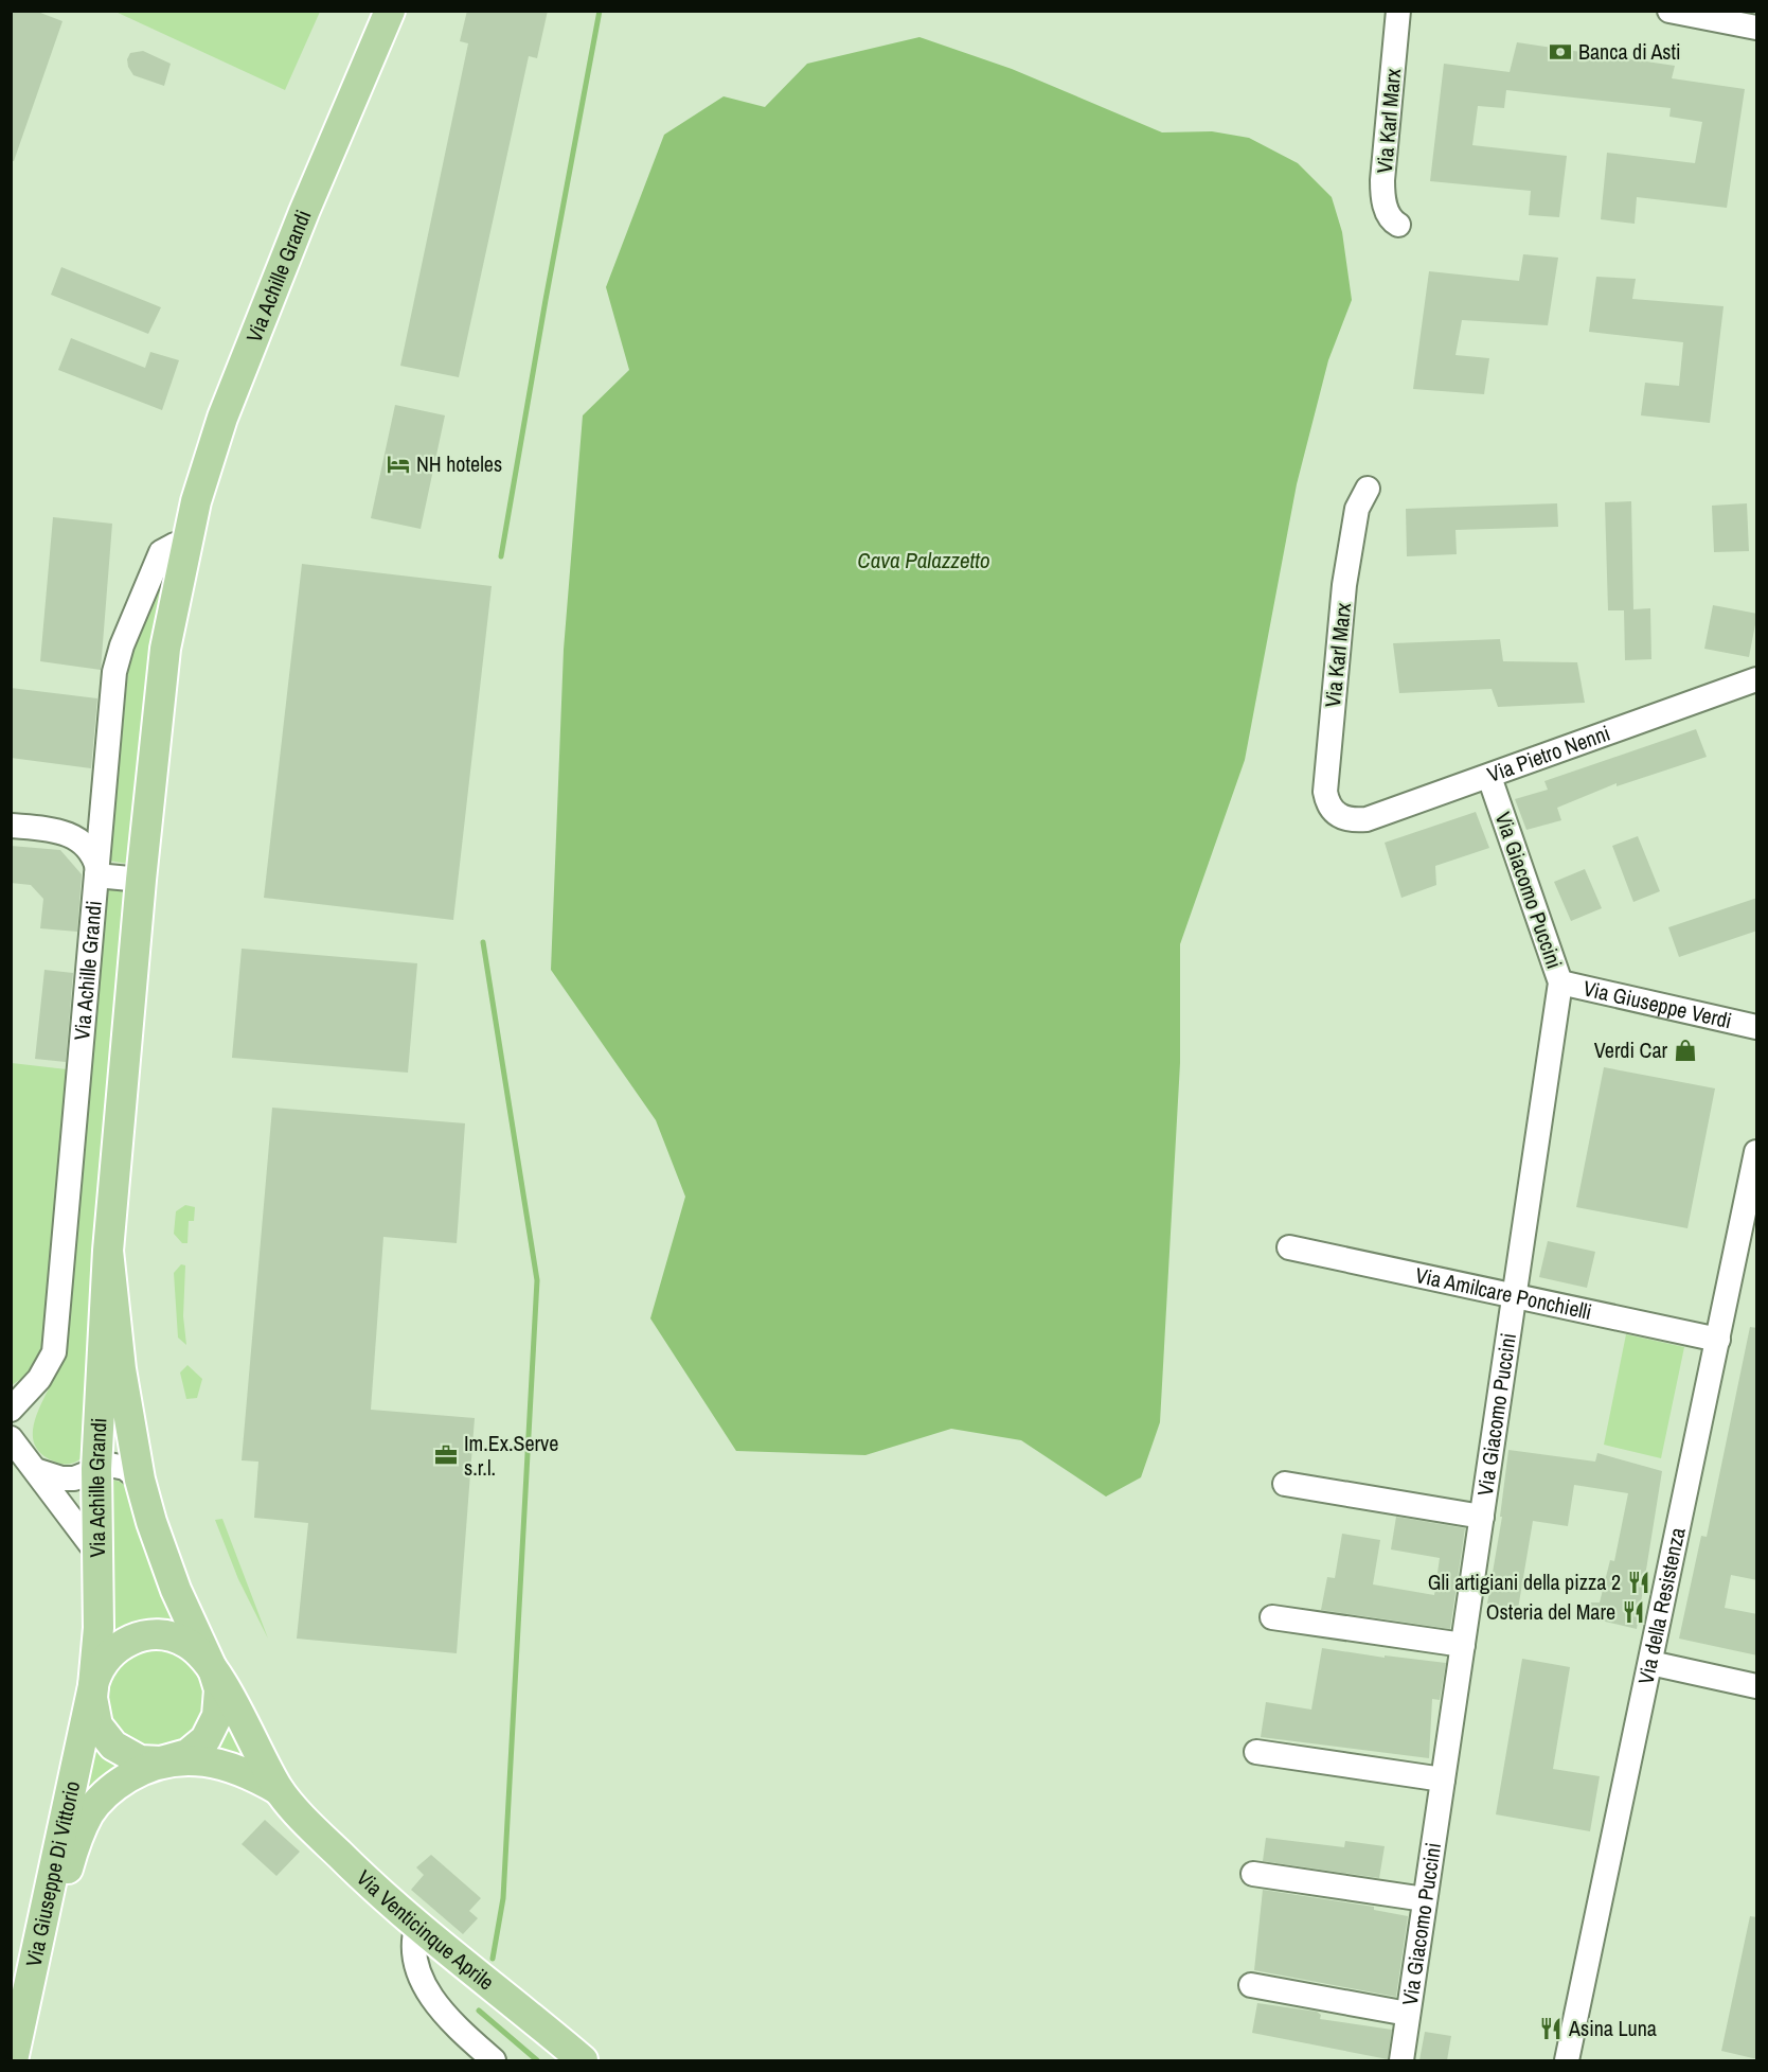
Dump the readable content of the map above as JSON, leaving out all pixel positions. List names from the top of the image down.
{
  "streets": {
    "main road": ["Via Achille Grandi", "Via Giuseppe Di Vittorio", "Via Venticinque Aprile"],
    "street": [
      "Via Karl Marx",
      "Via Pietro Nenni",
      "Via Giacomo Puccini",
      "Via Giuseppe Verdi",
      "Via Amilcare Ponchielli",
      "Via della Resistenza"
    ]
  },
  "crossings": [
    ["Via Karl Marx", "Via Pietro Nenni"],
    ["Via Achille Grandi", "Via Giuseppe Di Vittorio"],
    ["Via Achille Grandi", "Via Venticinque Aprile"],
    ["Via Pietro Nenni", "Via Giacomo Puccini"],
    ["Via Giacomo Puccini", "Via Giuseppe Verdi"],
    ["Via Giacomo Puccini", "Via Amilcare Ponchielli"],
    ["Via Amilcare Ponchielli", "Via della Resistenza"],
    ["Via Giuseppe Di Vittorio", "Via Venticinque Aprile"]
  ],
  "water": ["Cava Palazzetto"],
  "places": {
    "bank": ["Banca di Asti"],
    "hotel": ["NH hoteles"],
    "shop": ["Verdi Car"],
    "office": ["Im.Ex.Serve s.r.l."],
    "restaurant": ["Gli artigiani della pizza 2", "Osteria del Mare", "Asina Luna"]
  }
}
